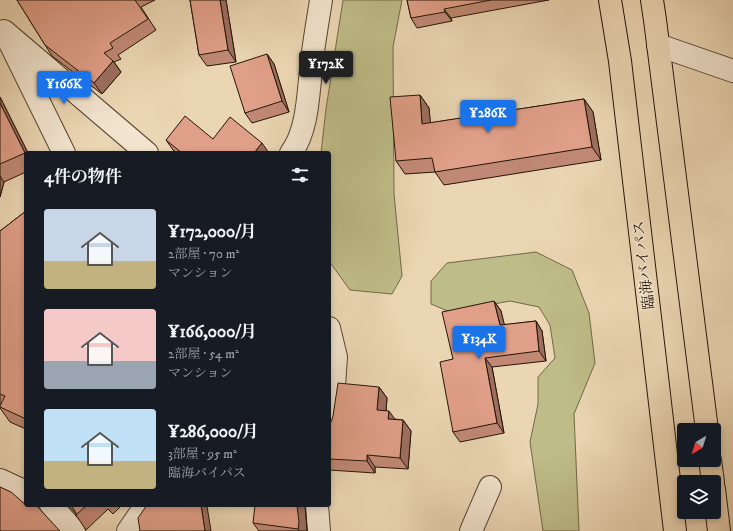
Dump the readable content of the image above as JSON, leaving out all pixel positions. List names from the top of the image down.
{
  "streets": {
    "highway": ["臨海バイパス"]
  },
  "north": "bottom left",
  "page": {
    "price": [
      "¥172K",
      "¥166K",
      "¥286K",
      "¥134K"
    ],
    "heading": "4件の物件",
    "list": [
      {
        "name": "¥172,000/月",
        "note": "2部屋 · 70 m² · マンション"
      },
      {
        "name": "¥166,000/月",
        "note": "2部屋 · 54 m² · マンション"
      },
      {
        "name": "¥286,000/月",
        "note": "3部屋 · 95 m² · 臨海バイパス"
      }
    ]
  }
}
